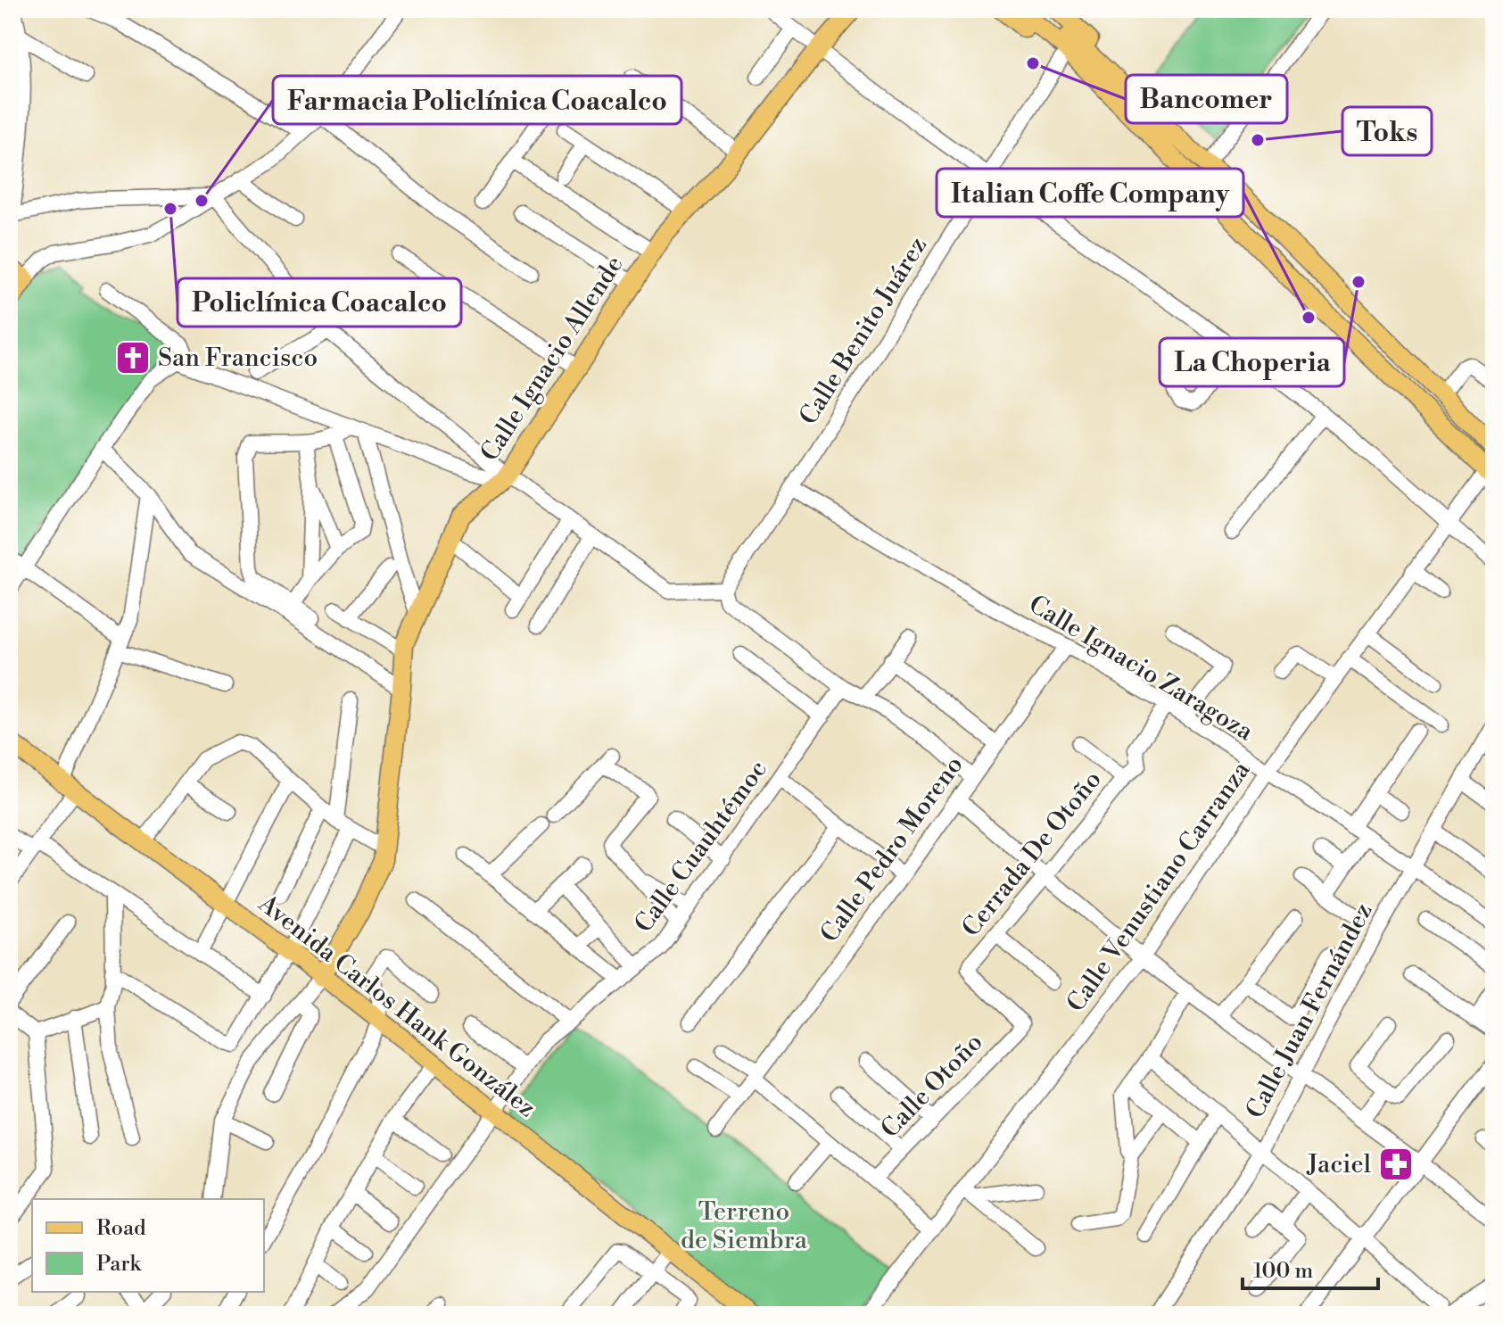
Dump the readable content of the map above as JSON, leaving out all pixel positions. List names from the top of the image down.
{
  "streets": {
    "main road": ["Calle Ignacio Allende", "Avenida Carlos Hank González"],
    "street": [
      "Calle Benito Juárez",
      "Calle Ignacio Zaragoza",
      "Calle Cuauhtémoc",
      "Calle Pedro Moreno",
      "Cerrada De Otoño",
      "Calle Venustiano Carranza",
      "Calle Juan Fernández",
      "Calle Otoño"
    ]
  },
  "crossings": [
    ["Calle Benito Juárez", "Calle Ignacio Zaragoza"],
    ["Calle Ignacio Allende", "Avenida Carlos Hank González"],
    ["Calle Ignacio Zaragoza", "Calle Pedro Moreno"],
    ["Calle Ignacio Zaragoza", "Cerrada De Otoño"],
    ["Calle Ignacio Zaragoza", "Calle Venustiano Carranza"],
    ["Calle Ignacio Zaragoza", "Calle Juan Fernández"],
    ["Calle Cuauhtémoc", "Avenida Carlos Hank González"],
    ["Cerrada De Otoño", "Calle Otoño"]
  ],
  "parks": ["Terreno de Siembra"],
  "places": {
    "other": [
      "Bancomer",
      "Toks",
      "Farmacia Policlínica Coacalco",
      "Policlínica Coacalco",
      "La Choperia",
      "Italian Coffe Company"
    ],
    "church": ["San Francisco"],
    "pharmacy": ["Jaciel"]
  },
  "legend": ["Road", "Park"],
  "scale_bar": "100 m"
}
